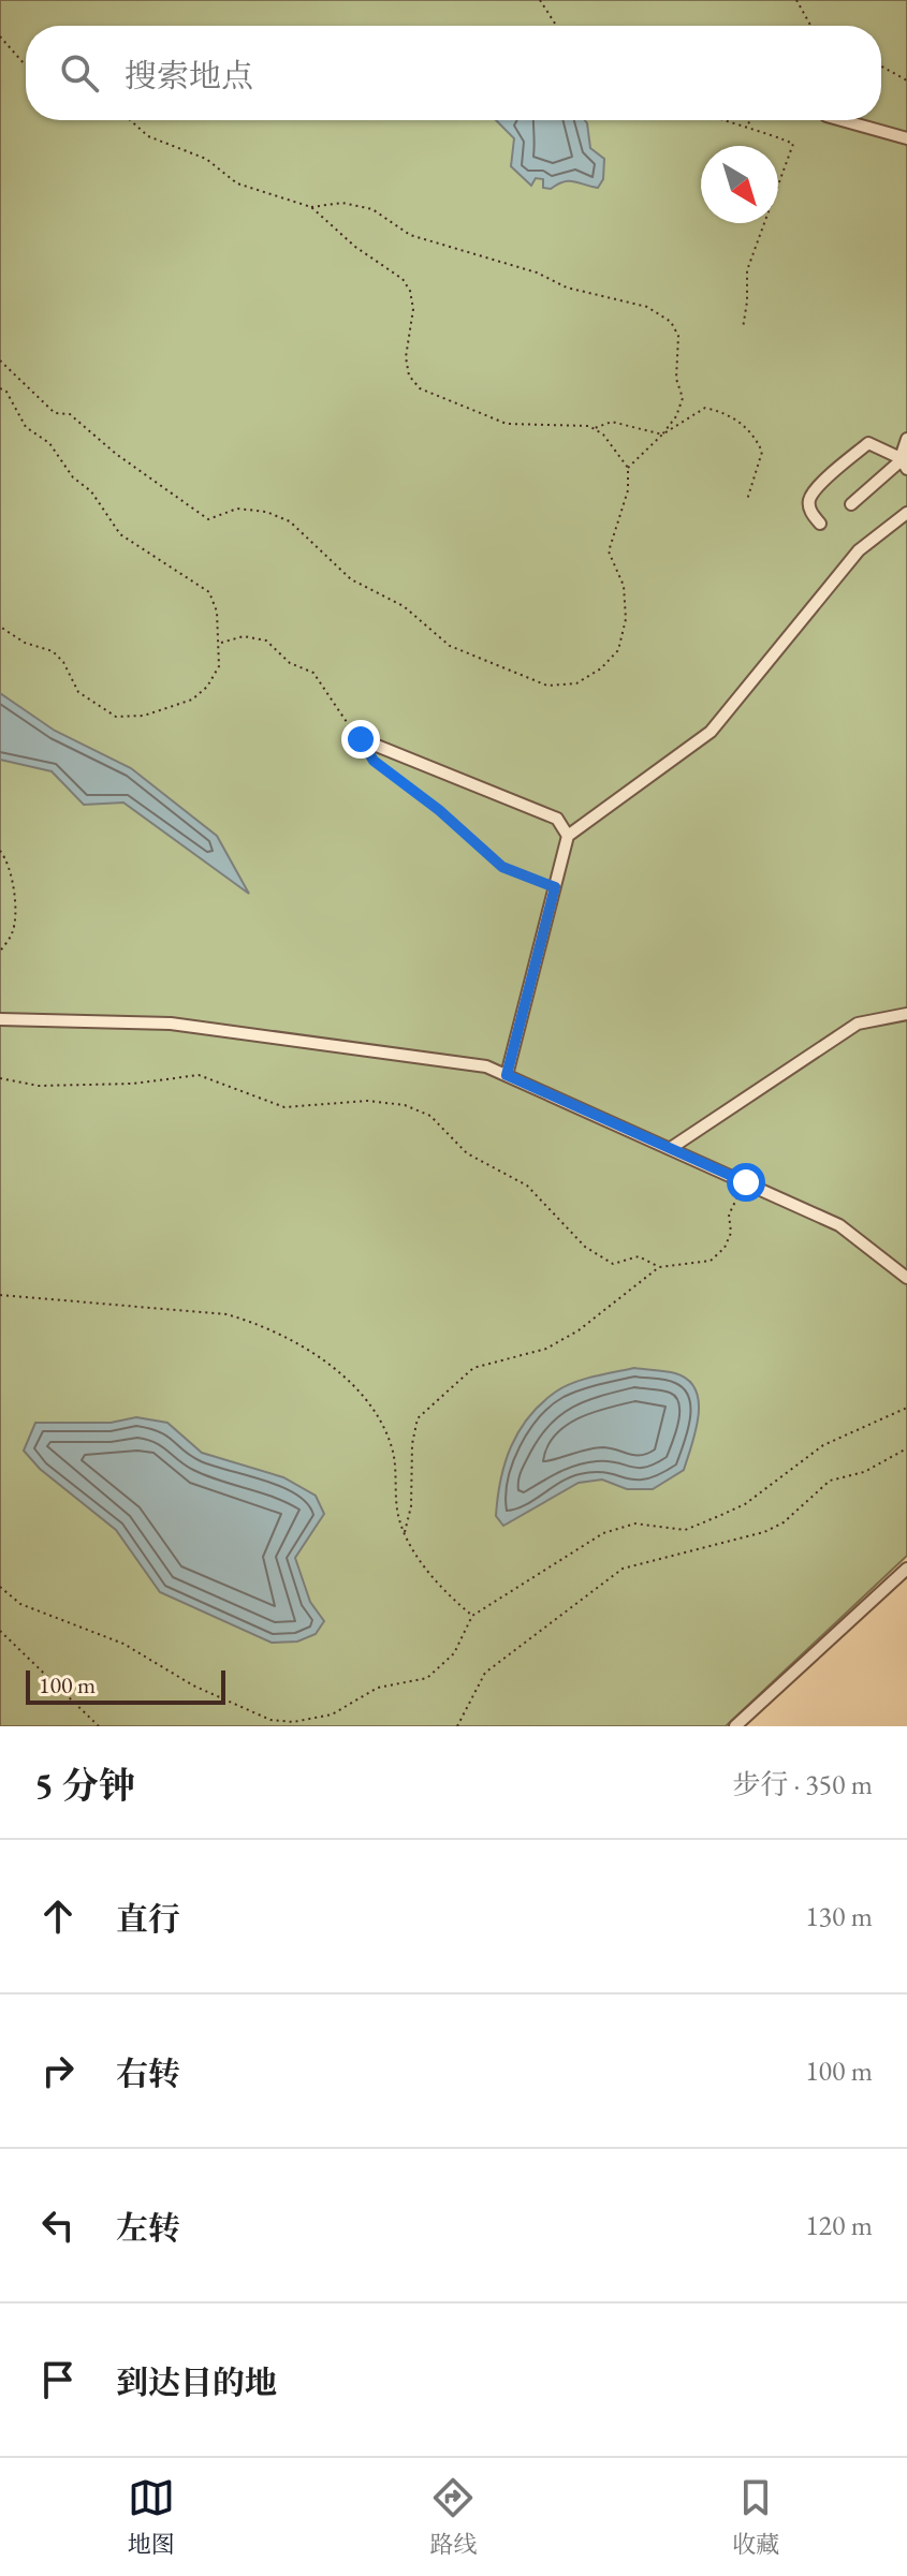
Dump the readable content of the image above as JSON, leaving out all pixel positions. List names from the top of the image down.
{
  "scale_bar": "100 m",
  "north": "bottom right",
  "page": {
    "search": "搜索地点",
    "scale": "100 m",
    "heading": ["5 分钟", "步行 · 350 m"],
    "list": [
      ["直行", "130 m"],
      ["右转", "100 m"],
      ["左转", "120 m"],
      "到达目的地"
    ],
    "nav": ["地图", "路线", "收藏"]
  }
}
